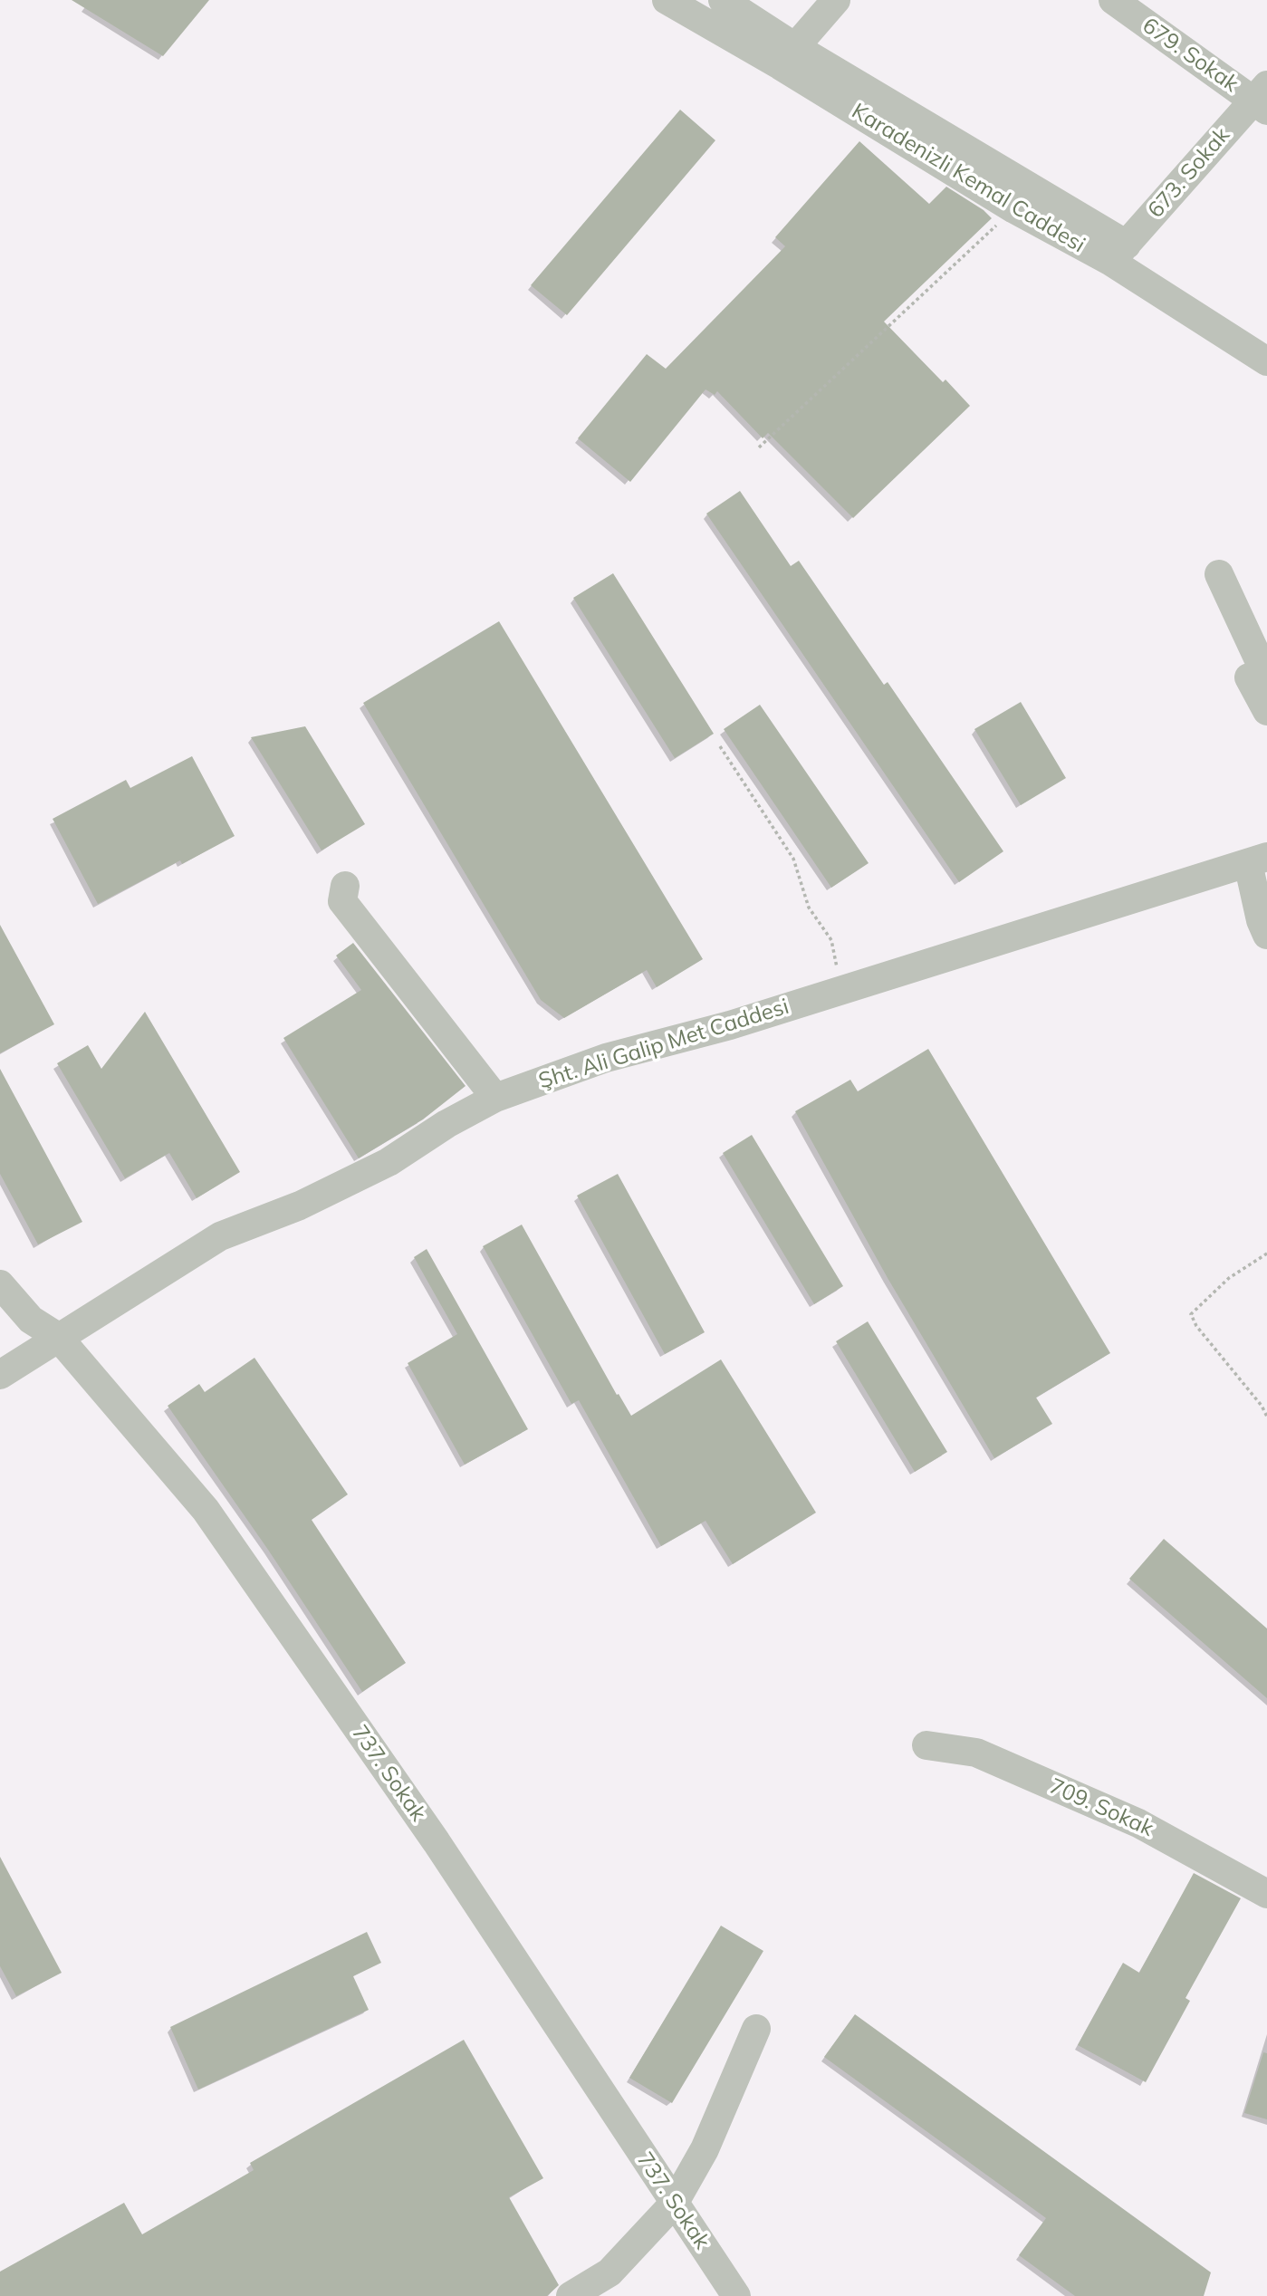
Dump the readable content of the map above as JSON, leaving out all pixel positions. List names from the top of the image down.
{
  "streets": {
    "street": [
      "679. Sokak",
      "673. Sokak",
      "Karadenizli Kemal Caddesi",
      "Şht. Ali Galip Met Caddesi",
      "737. Sokak",
      "709. Sokak"
    ]
  },
  "crossings": [
    ["679. Sokak", "673. Sokak"],
    ["673. Sokak", "Karadenizli Kemal Caddesi"],
    ["Şht. Ali Galip Met Caddesi", "737. Sokak"]
  ]
}
